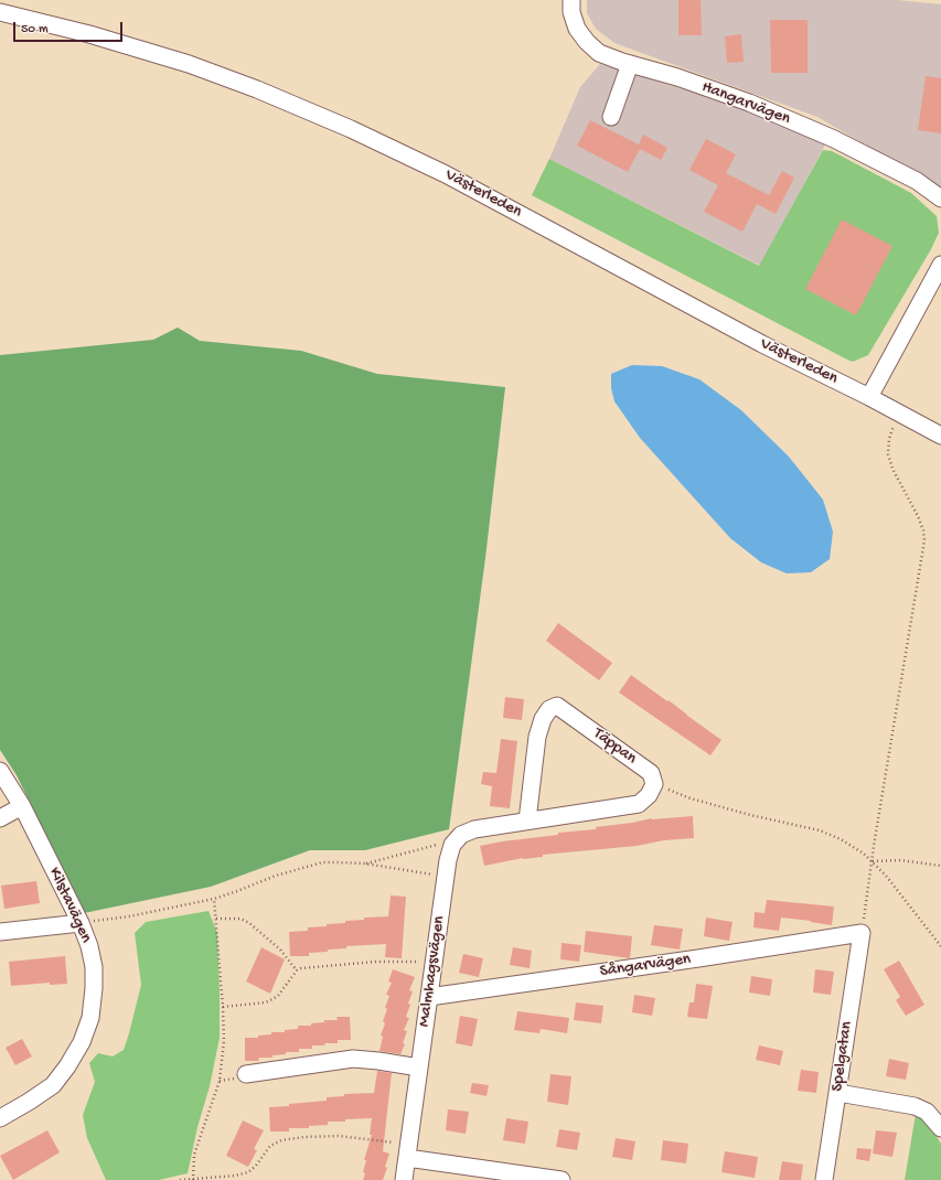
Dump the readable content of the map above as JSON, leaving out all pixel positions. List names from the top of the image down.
{
  "streets": {
    "street": [
      "Hangarvägen",
      "Västerleden",
      "Täppan",
      "Kilstavägen",
      "Sångarvägen",
      "Malmhagsvägen",
      "Spelgatan"
    ]
  },
  "crossings": [
    ["Sångarvägen", "Malmhagsvägen"],
    ["Sångarvägen", "Spelgatan"]
  ],
  "scale_bar": "50 m"
}
